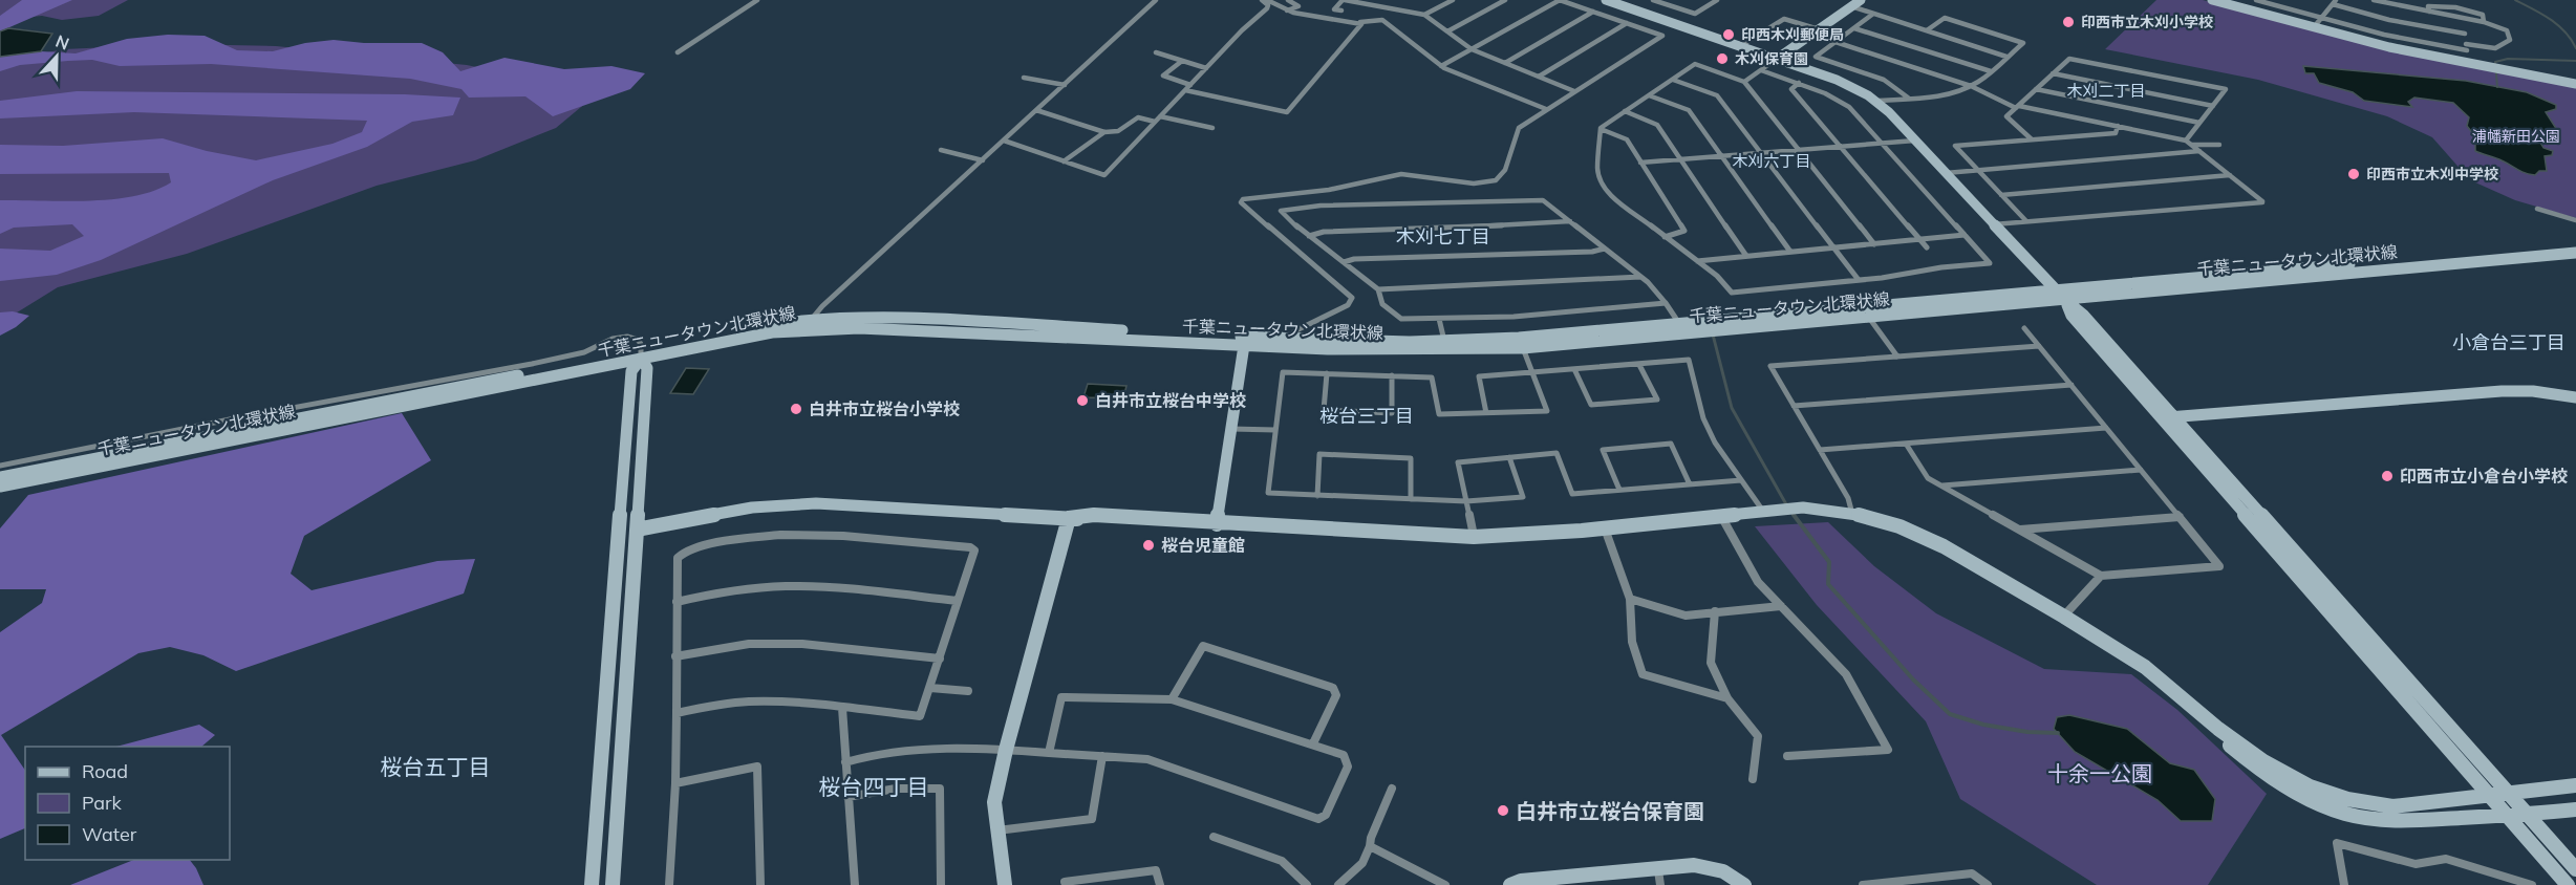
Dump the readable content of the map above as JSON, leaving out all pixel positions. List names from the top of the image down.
{
  "streets": {
    "street": ["千葉ニュータウン北環状線"]
  },
  "districts": [
    "木刈二丁目",
    "木刈六丁目",
    "木刈七丁目",
    "小倉台三丁目",
    "桜台三丁目",
    "桜台五丁目",
    "桜台四丁目"
  ],
  "parks": ["浦幡新田公園", "十余一公園"],
  "places": [
    "印西市立木刈小学校",
    "印西木刈郵便局",
    "木刈保育園",
    "印西市立木刈中学校",
    "白井市立桜台中学校",
    "白井市立桜台小学校",
    "印西市立小倉台小学校",
    "桜台児童館",
    "白井市立桜台保育園"
  ],
  "legend": ["Road", "Park", "Water"],
  "north": "top"
}
